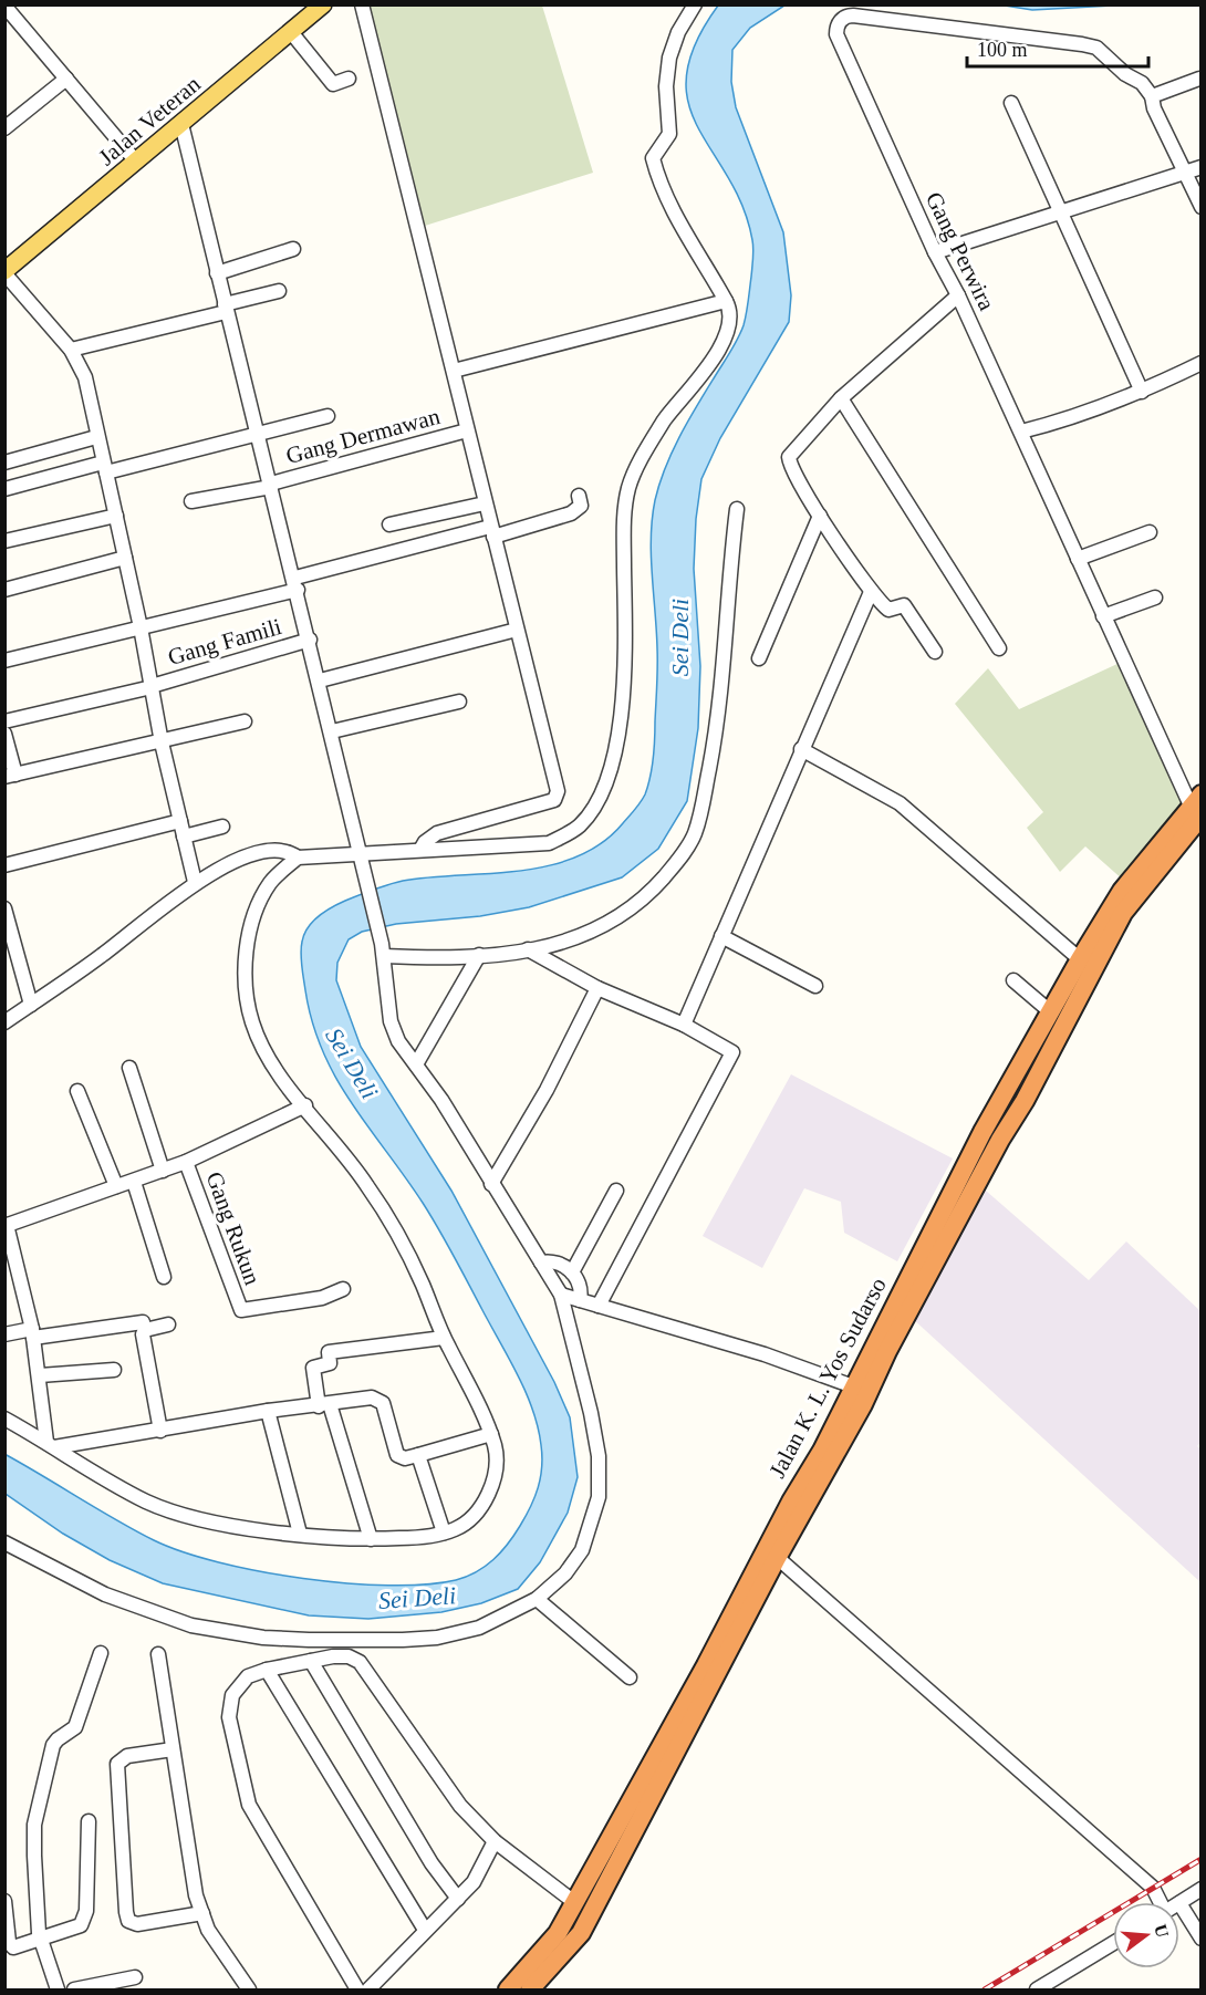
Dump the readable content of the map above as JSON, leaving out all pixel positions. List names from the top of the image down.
{
  "streets": {
    "highway": ["Jalan K. L. Yos Sudarso"],
    "main road": ["Jalan Veteran"],
    "street": [
      "Gang Perwira",
      "Gang Dermawan",
      "Gang Famili",
      "Gang Rukun"
    ]
  },
  "crossings": [
    ["Gang Perwira", "Jalan K. L. Yos Sudarso"]
  ],
  "water": ["Sei Deli"],
  "scale_bar": "100 m",
  "north": "right"
}
